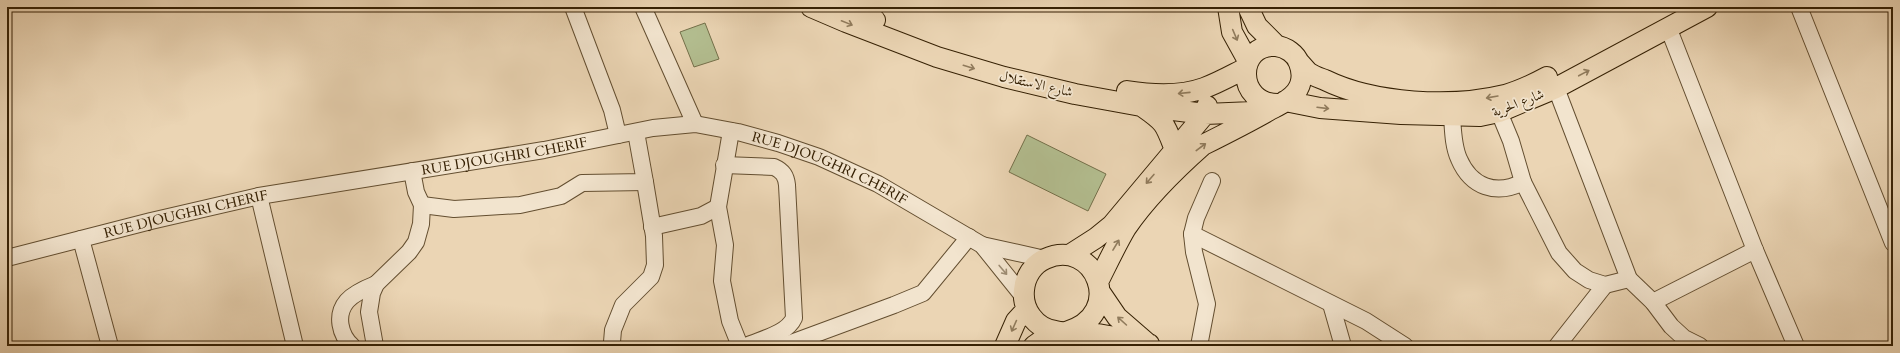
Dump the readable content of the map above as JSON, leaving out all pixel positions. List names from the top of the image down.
{
  "streets": {
    "main road": ["شارع الاستقلال", "شارع الحرية"],
    "street": ["RUE DJOUGHRI CHERIF"]
  },
  "crossings": [
    ["شارع الاستقلال", "شارع الحرية"]
  ]
}
